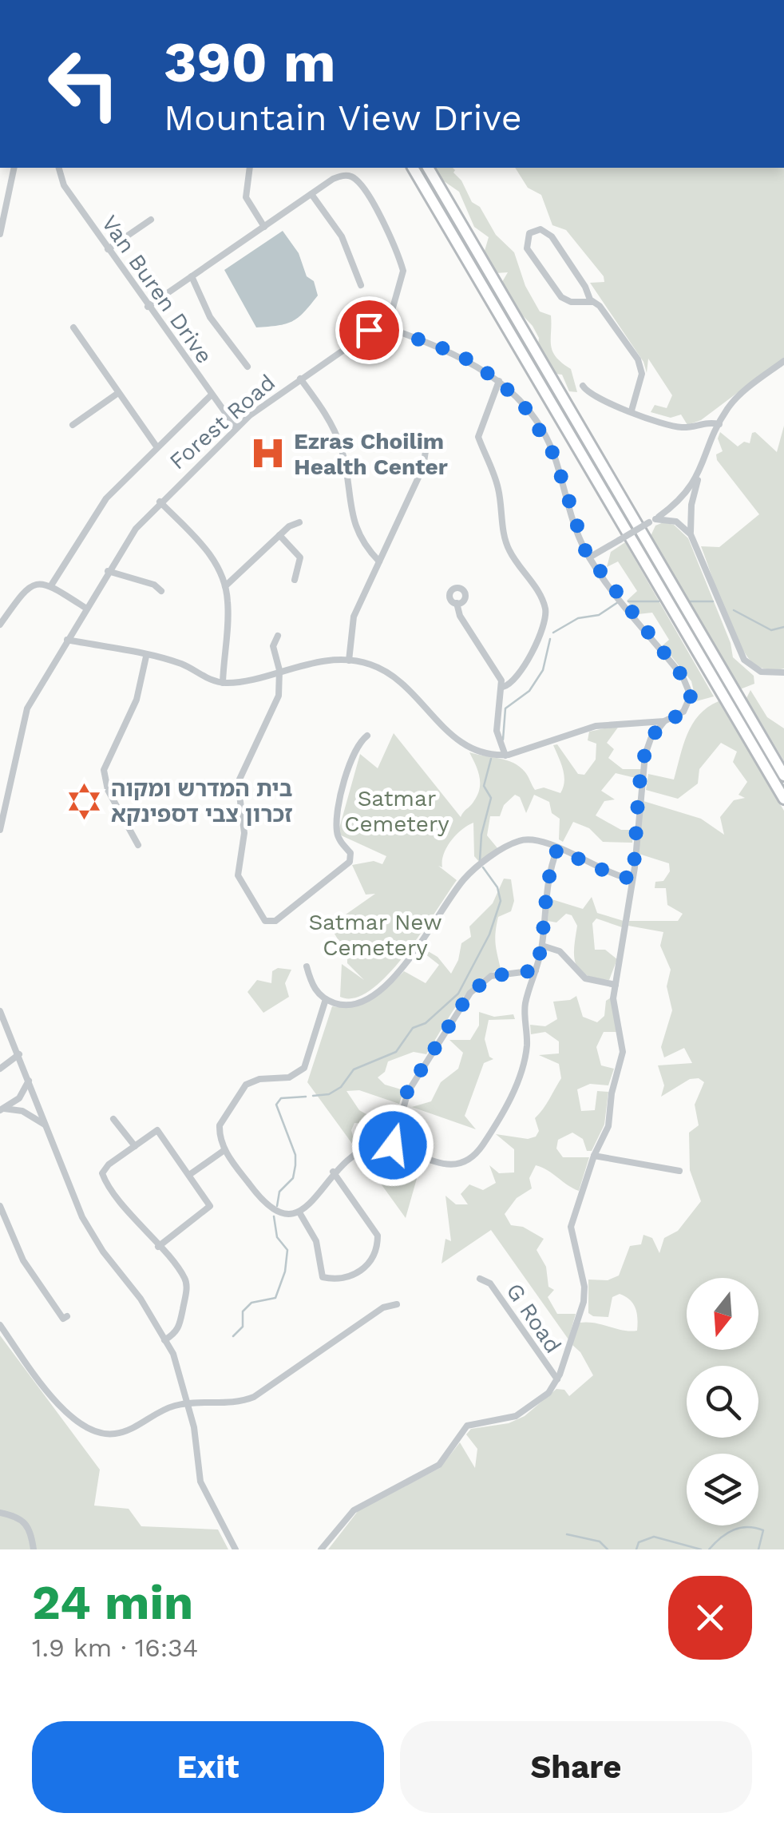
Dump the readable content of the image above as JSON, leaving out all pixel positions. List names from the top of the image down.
{
  "streets": {
    "street": ["Van Buren Drive", "Forest Road", "G Road"]
  },
  "crossings": [
    ["Van Buren Drive", "Forest Road"]
  ],
  "parks": ["Satmar Cemetery", "Satmar New Cemetery"],
  "places": {
    "hospital": ["Ezras Choilim Health Center"],
    "synagogue": ["בית המדרש ומקוה זכרון צבי דספינקא"]
  },
  "north": "bottom",
  "page": {
    "turn": ["390 m", "Mountain View Drive"],
    "heading": ["24 min", "1.9 km · 16:34"],
    "buttons": ["Exit", "Share"]
  }
}
